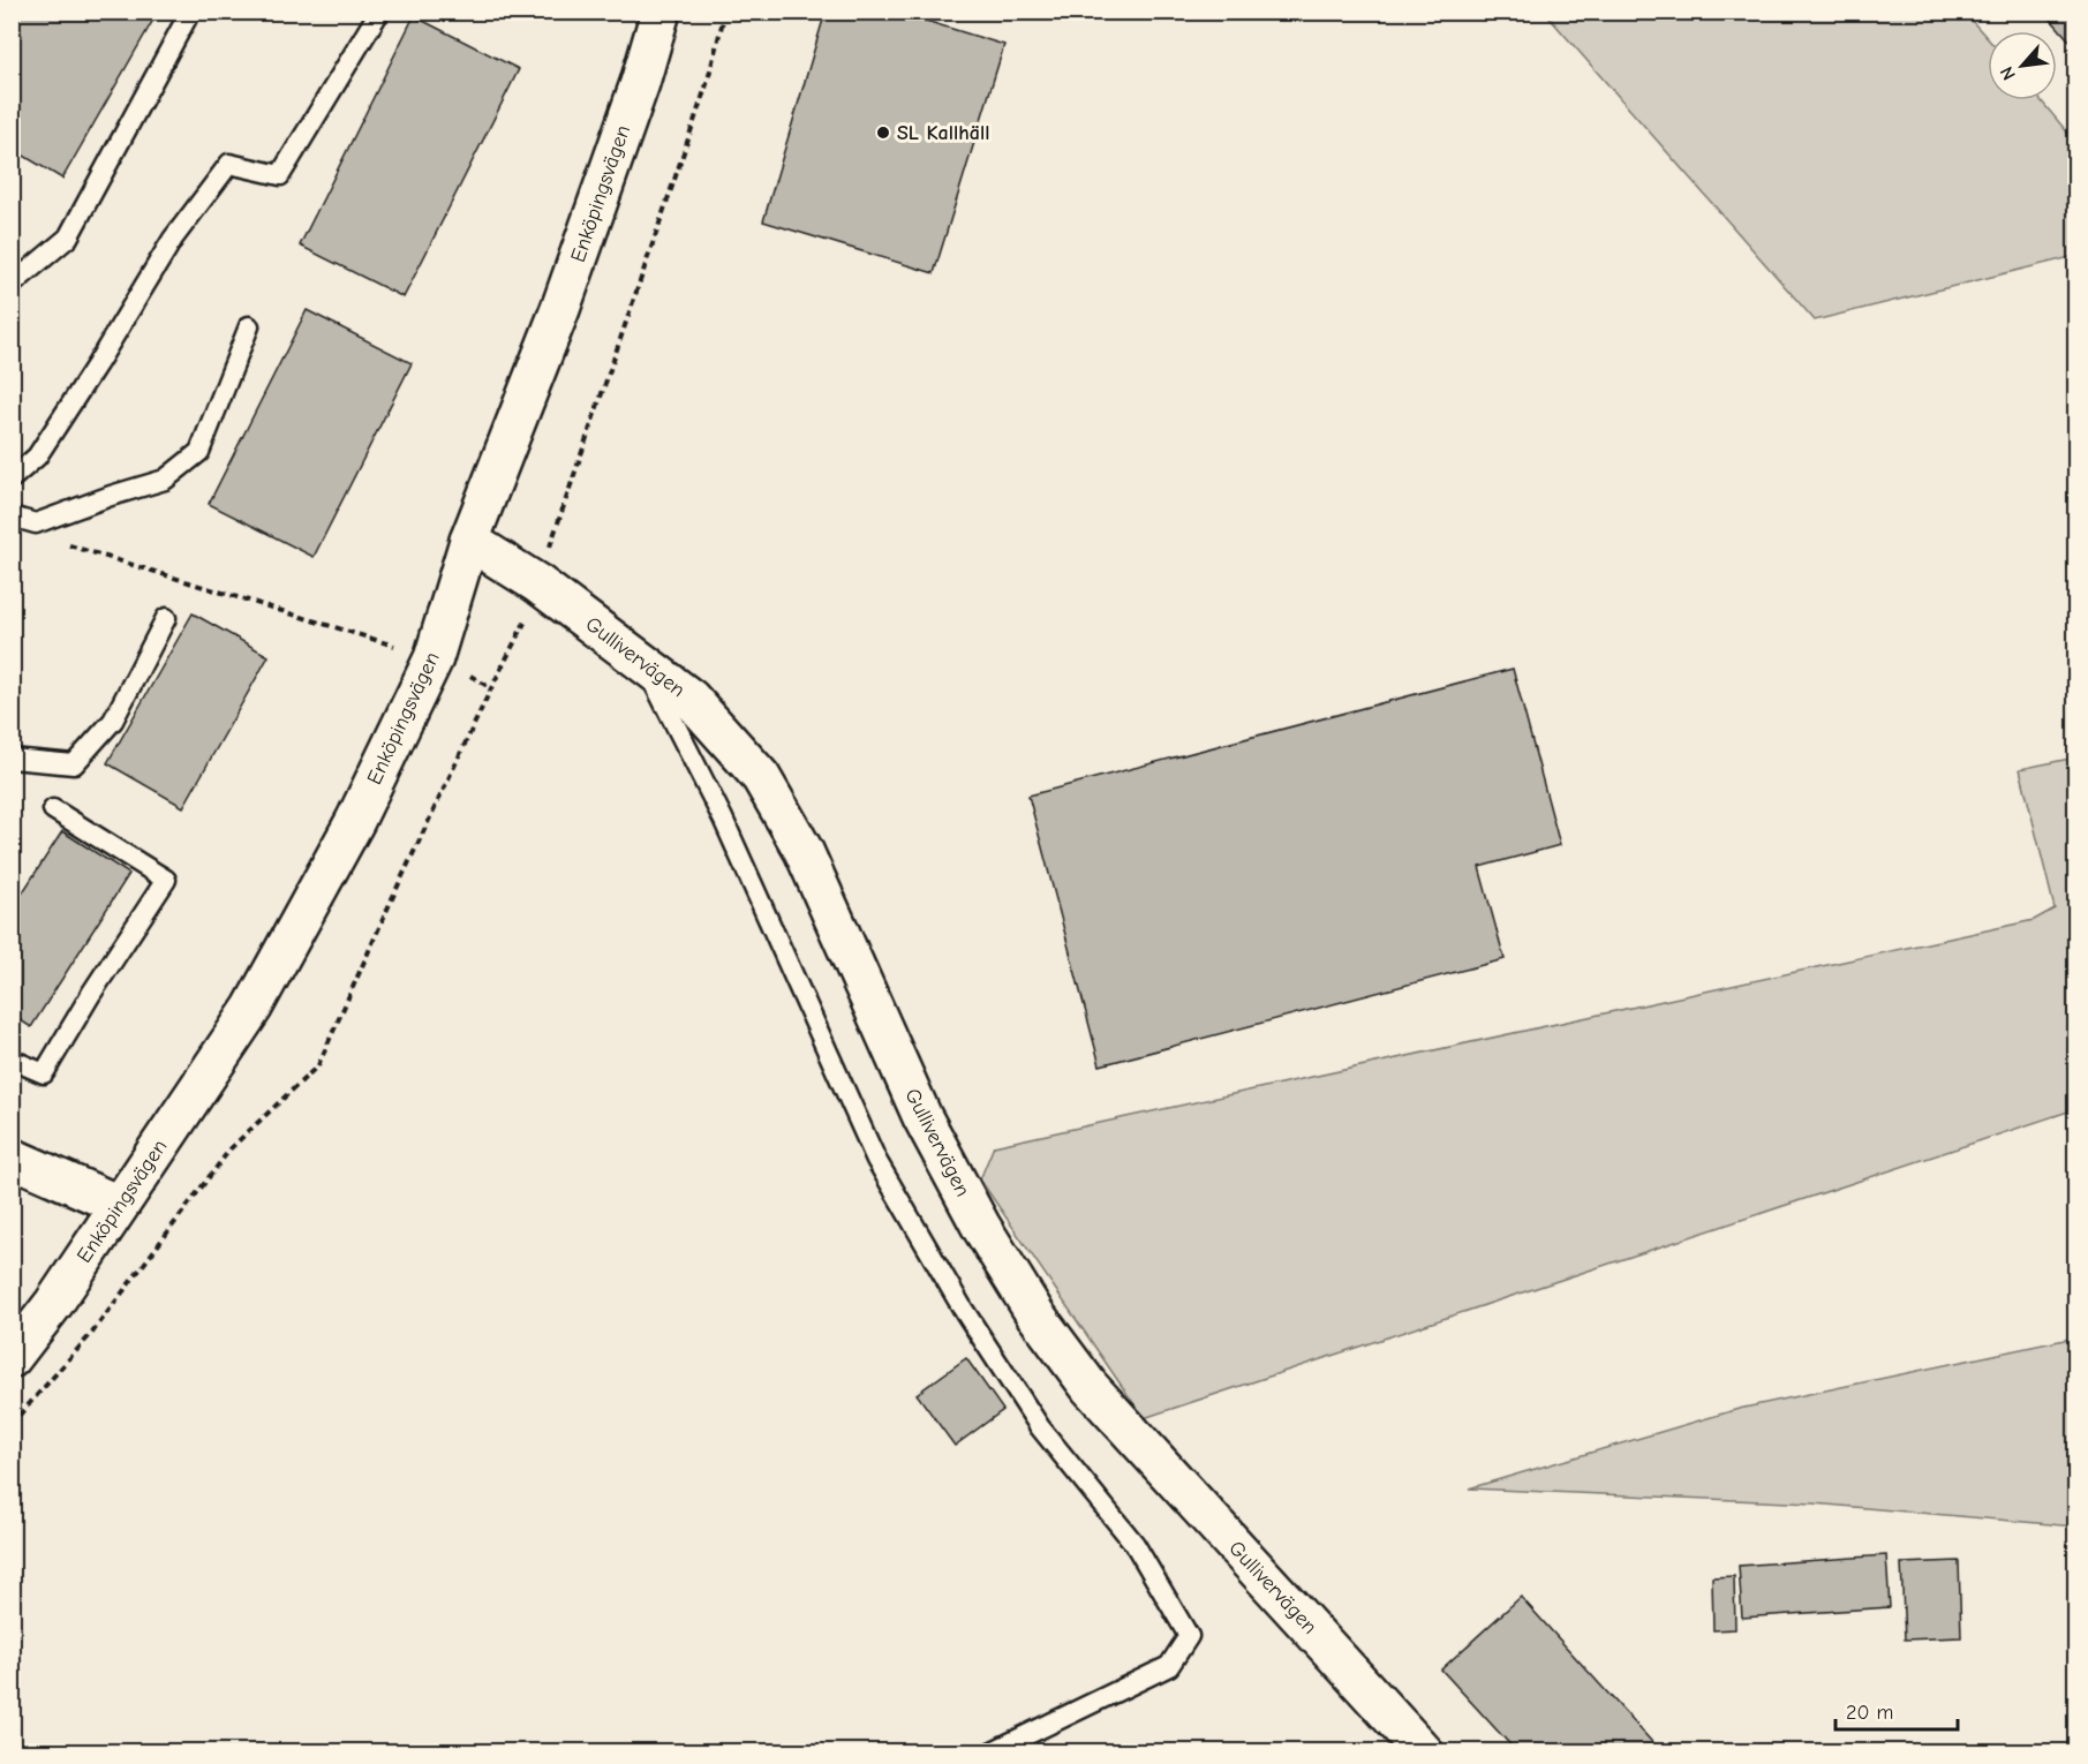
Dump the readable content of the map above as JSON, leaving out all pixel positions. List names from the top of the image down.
{
  "streets": {
    "street": ["Enköpingsvägen", "Gullivervägen"]
  },
  "crossings": [
    ["Enköpingsvägen", "Gullivervägen"]
  ],
  "places": ["SL Kallhäll"],
  "scale_bar": "20 m",
  "north": "bottom left"
}
